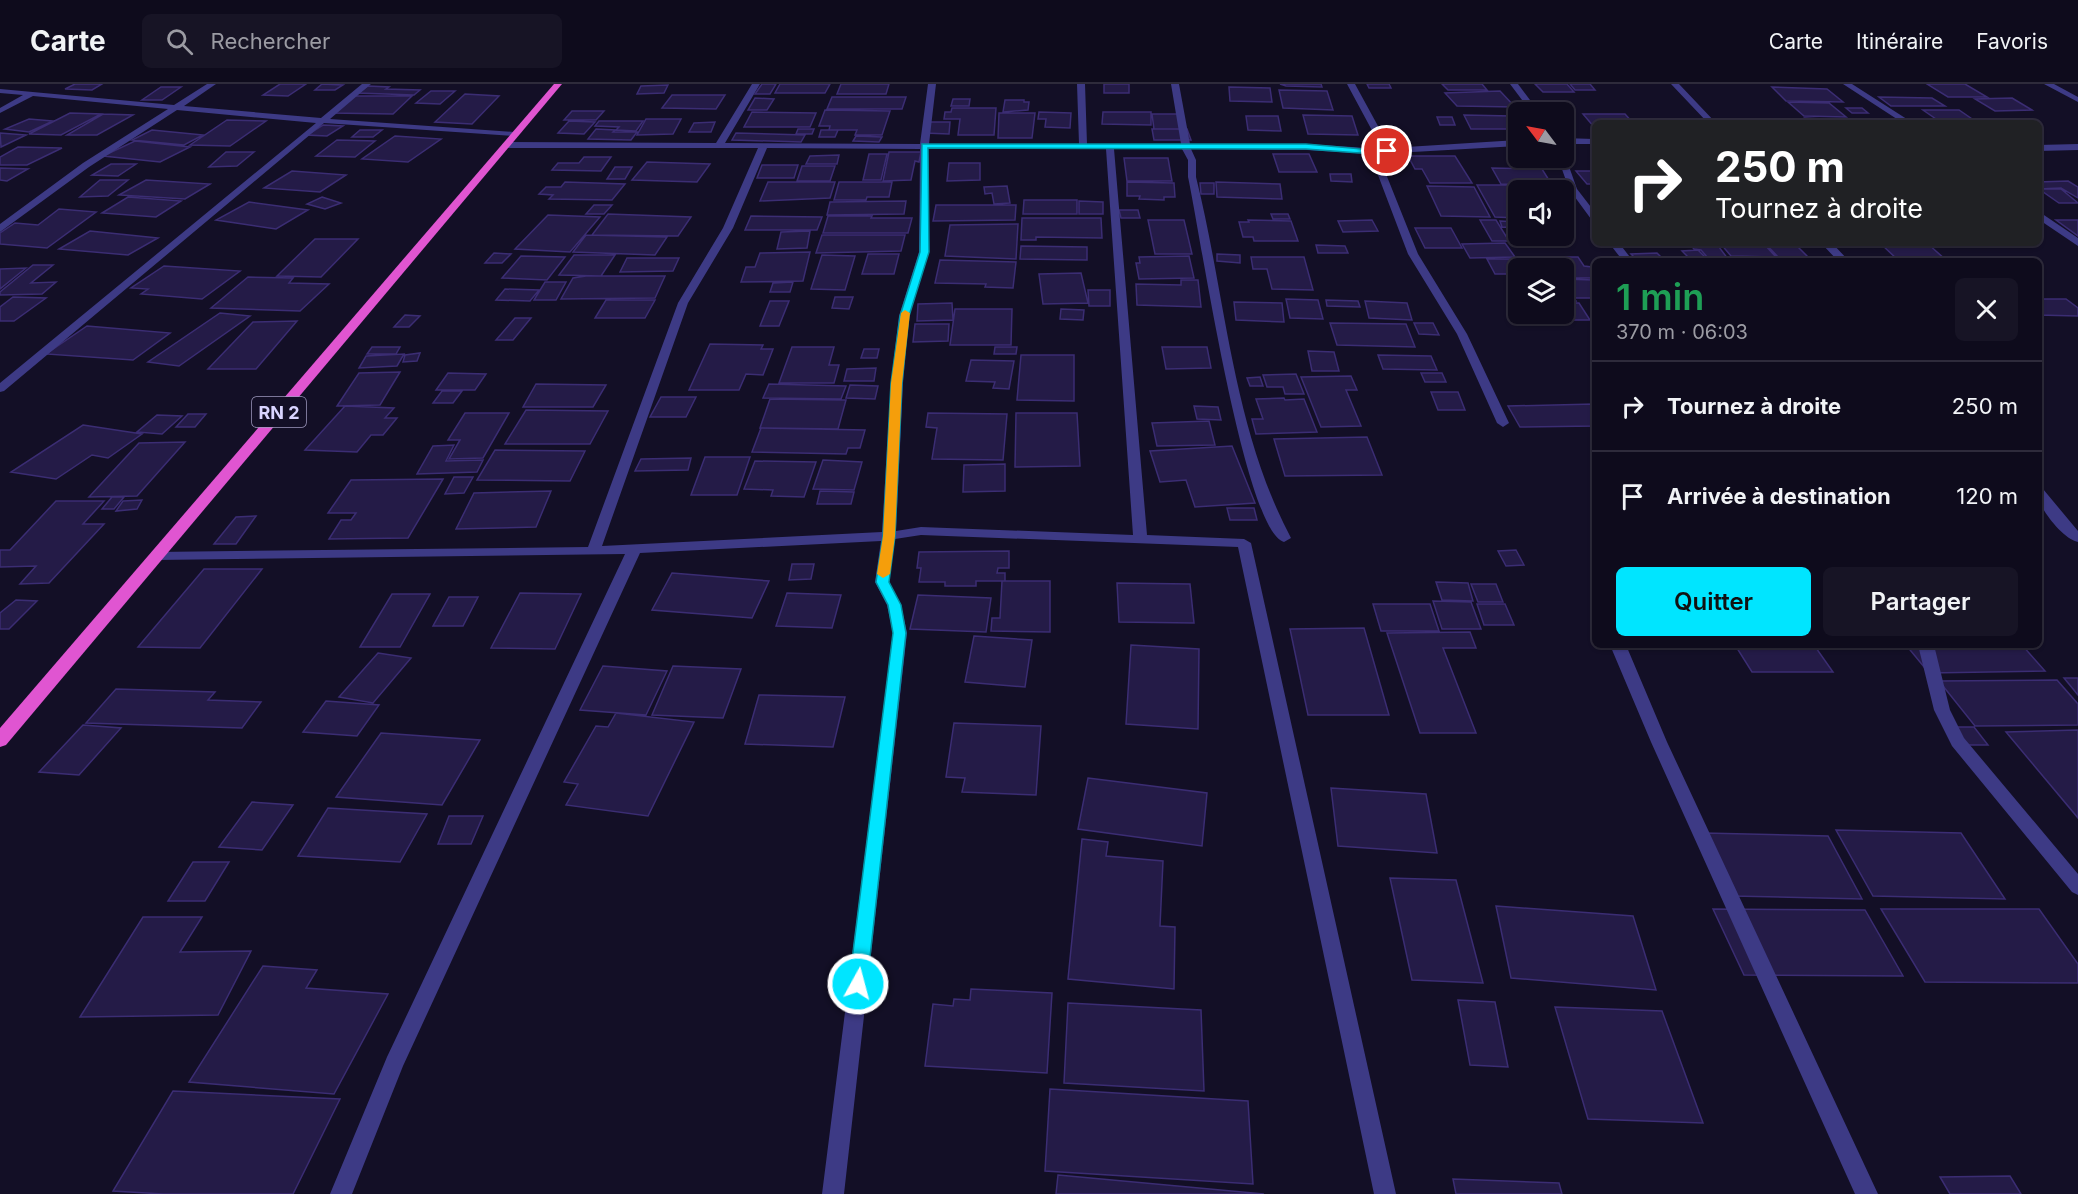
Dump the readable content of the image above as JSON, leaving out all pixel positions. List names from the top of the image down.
{
  "streets": {
    "highway": ["RN 2"]
  },
  "north": "top left",
  "page": {
    "header": "Carte",
    "search": "Rechercher",
    "nav": ["Carte", "Itinéraire", "Favoris"],
    "turn": ["250 m", "Tournez à droite"],
    "heading": ["1 min", "370 m · 06:03"],
    "list": [
      {
        "name": "Tournez à droite",
        "value": "250 m"
      },
      {
        "name": "Arrivée à destination",
        "value": "120 m"
      }
    ],
    "buttons": ["Quitter", "Partager"]
  }
}
